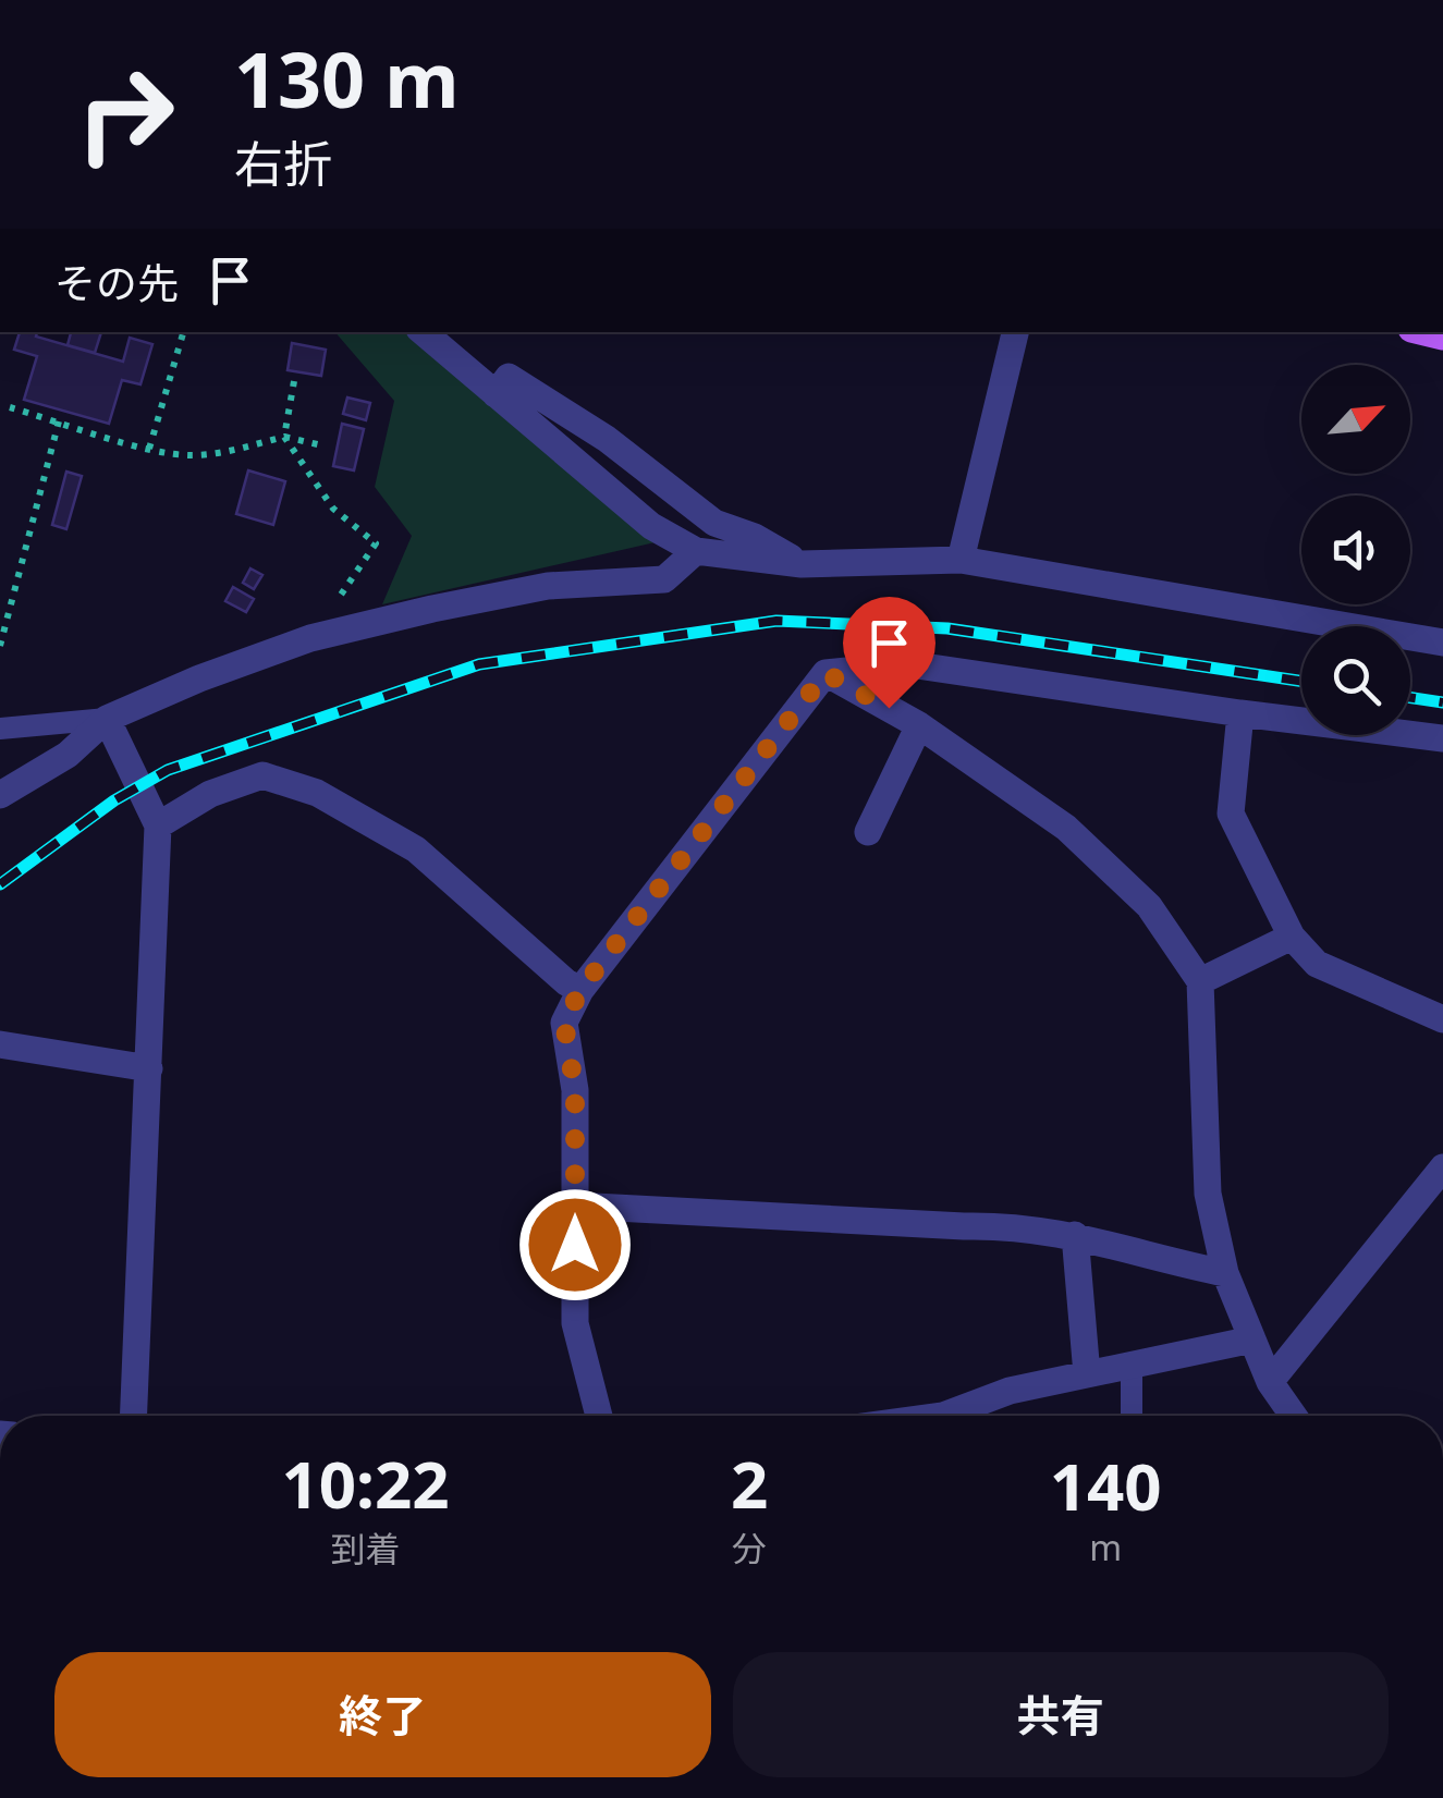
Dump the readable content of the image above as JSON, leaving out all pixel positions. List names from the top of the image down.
{
  "north": "top right",
  "page": {
    "turn": ["130 m", "右折"],
    "then": "その先",
    "eta": [
      "10:22",
      "到着",
      "2",
      "分",
      "140",
      "m"
    ],
    "buttons": ["終了", "共有"]
  }
}
